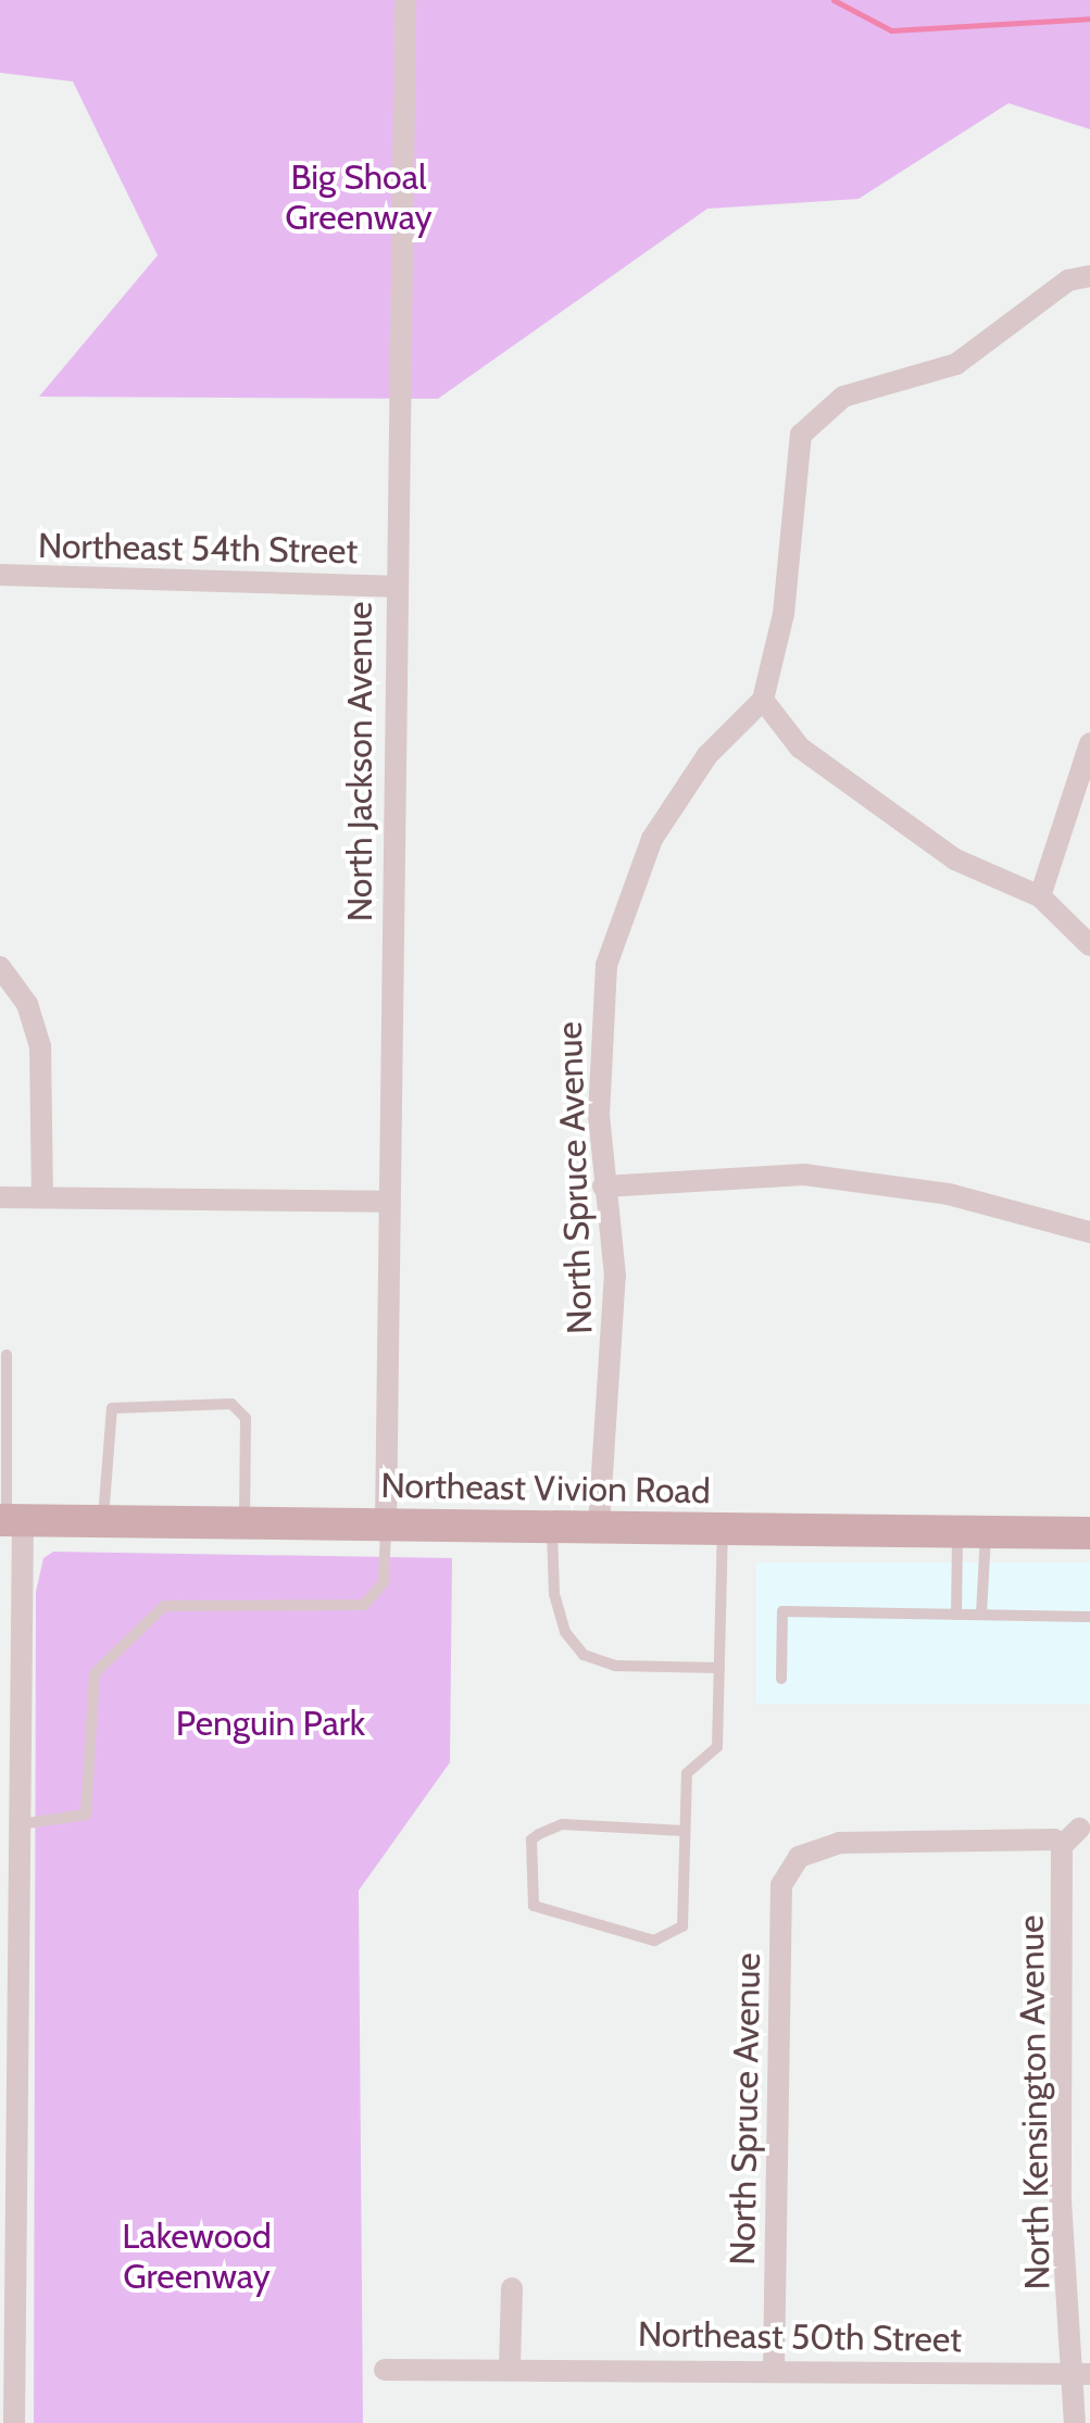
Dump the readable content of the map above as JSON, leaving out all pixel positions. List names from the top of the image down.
{
  "streets": {
    "main road": ["Northeast Vivion Road"],
    "street": [
      "Northeast 54th Street",
      "North Jackson Avenue",
      "North Spruce Avenue",
      "North Kensington Avenue",
      "Northeast 50th Street"
    ]
  },
  "crossings": [
    ["Northeast 54th Street", "North Jackson Avenue"],
    ["North Jackson Avenue", "Northeast Vivion Road"],
    ["North Spruce Avenue", "Northeast Vivion Road"],
    ["North Spruce Avenue", "North Kensington Avenue"],
    ["North Spruce Avenue", "Northeast 50th Street"],
    ["North Kensington Avenue", "Northeast 50th Street"]
  ],
  "parks": ["Big Shoal Greenway", "Penguin Park", "Lakewood Greenway"]
}
